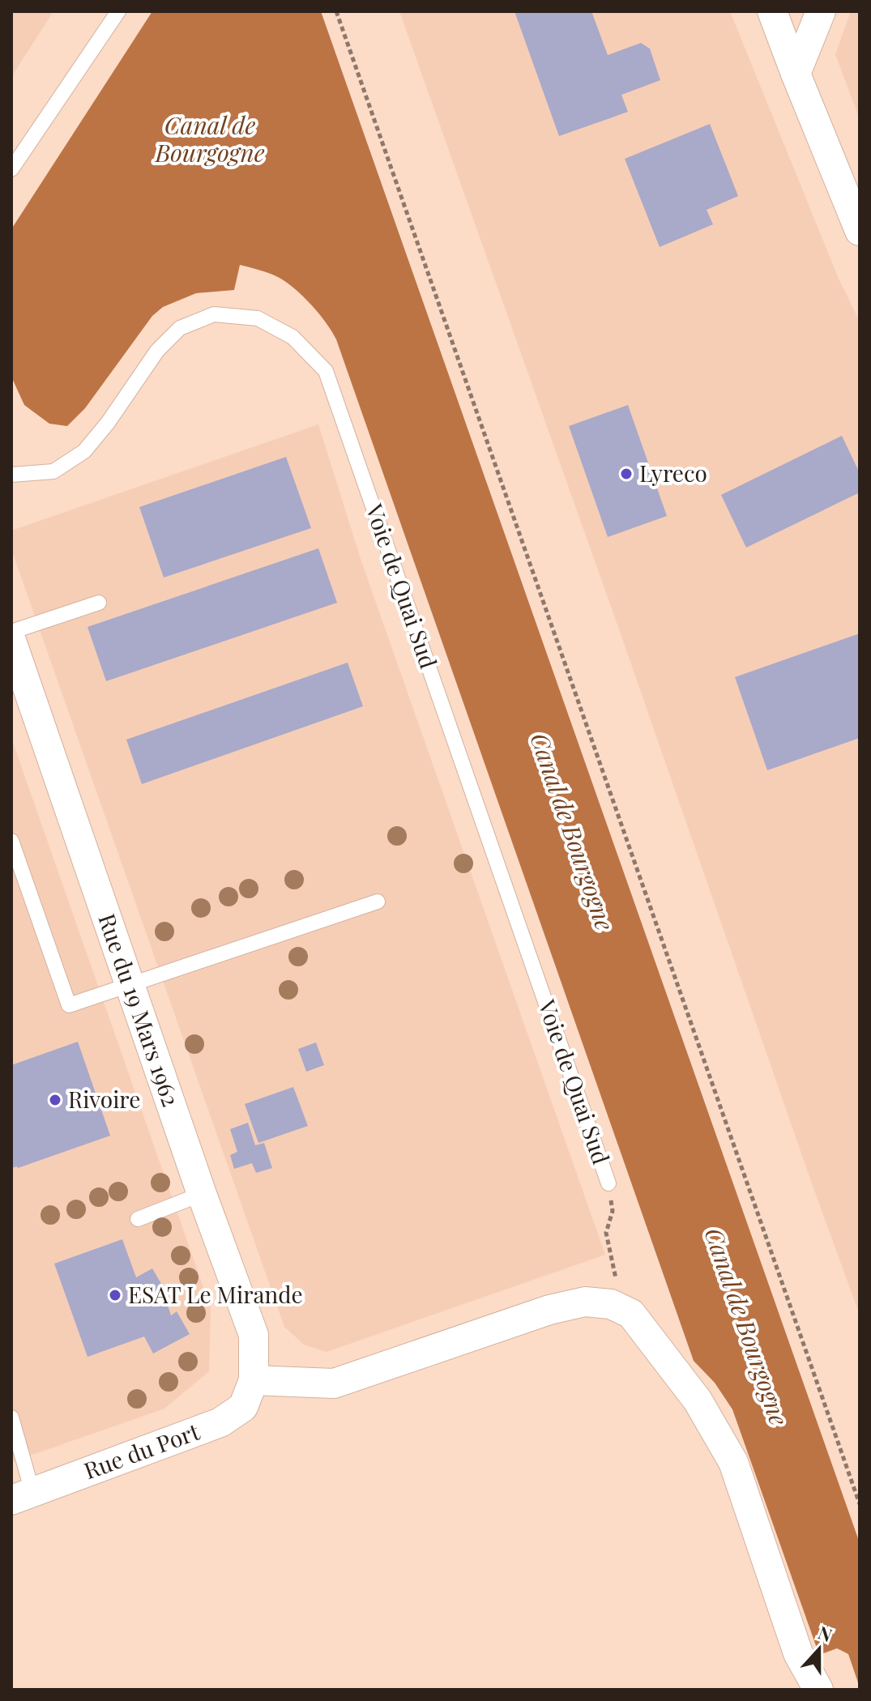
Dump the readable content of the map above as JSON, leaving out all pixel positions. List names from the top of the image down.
{
  "streets": {
    "street": ["Rue du 19 Mars 1962", "Rue du Port"],
    "lane": ["Voie de Quai Sud"]
  },
  "crossings": [
    ["Rue du 19 Mars 1962", "Rue du Port"]
  ],
  "water": ["Canal de Bourgogne"],
  "places": ["Lyreco", "Rivoire", "ESAT Le Mirande"],
  "north": "top"
}
